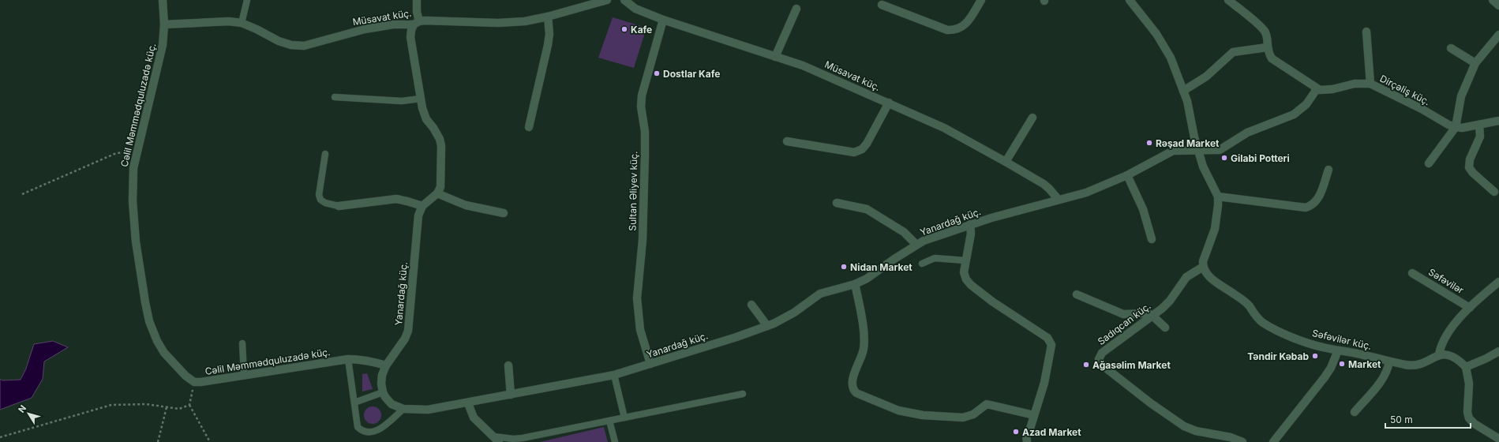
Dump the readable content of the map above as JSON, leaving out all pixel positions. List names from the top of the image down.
{
  "streets": {
    "street": [
      "Müsavat küç.",
      "Dirçəliş küç.",
      "Cəlil Məmmədquluzadə küç.",
      "Sultan Əliyev küç.",
      "Yanardağ küç.",
      "Səfəvilər",
      "Sadıqcan küç.",
      "Səfəvilər küç."
    ]
  },
  "crossings": [
    ["Müsavat küç.", "Cəlil Məmmədquluzadə küç."],
    ["Müsavat küç.", "Sultan Əliyev küç."],
    ["Müsavat küç.", "Yanardağ küç."],
    ["Dirçəliş küç.", "Yanardağ küç."],
    ["Cəlil Məmmədquluzadə küç.", "Yanardağ küç."],
    ["Sultan Əliyev küç.", "Yanardağ küç."],
    ["Sadıqcan küç.", "Səfəvilər küç."]
  ],
  "places": [
    "Kafe",
    "Dostlar Kafe",
    "Rəşad Market",
    "Gilabi Potteri",
    "Nidan Market",
    "Təndir Kəbab",
    "Market",
    "Ağasəlim Market",
    "Azad Market"
  ],
  "scale_bar": "50 m",
  "north": "top left"
}
